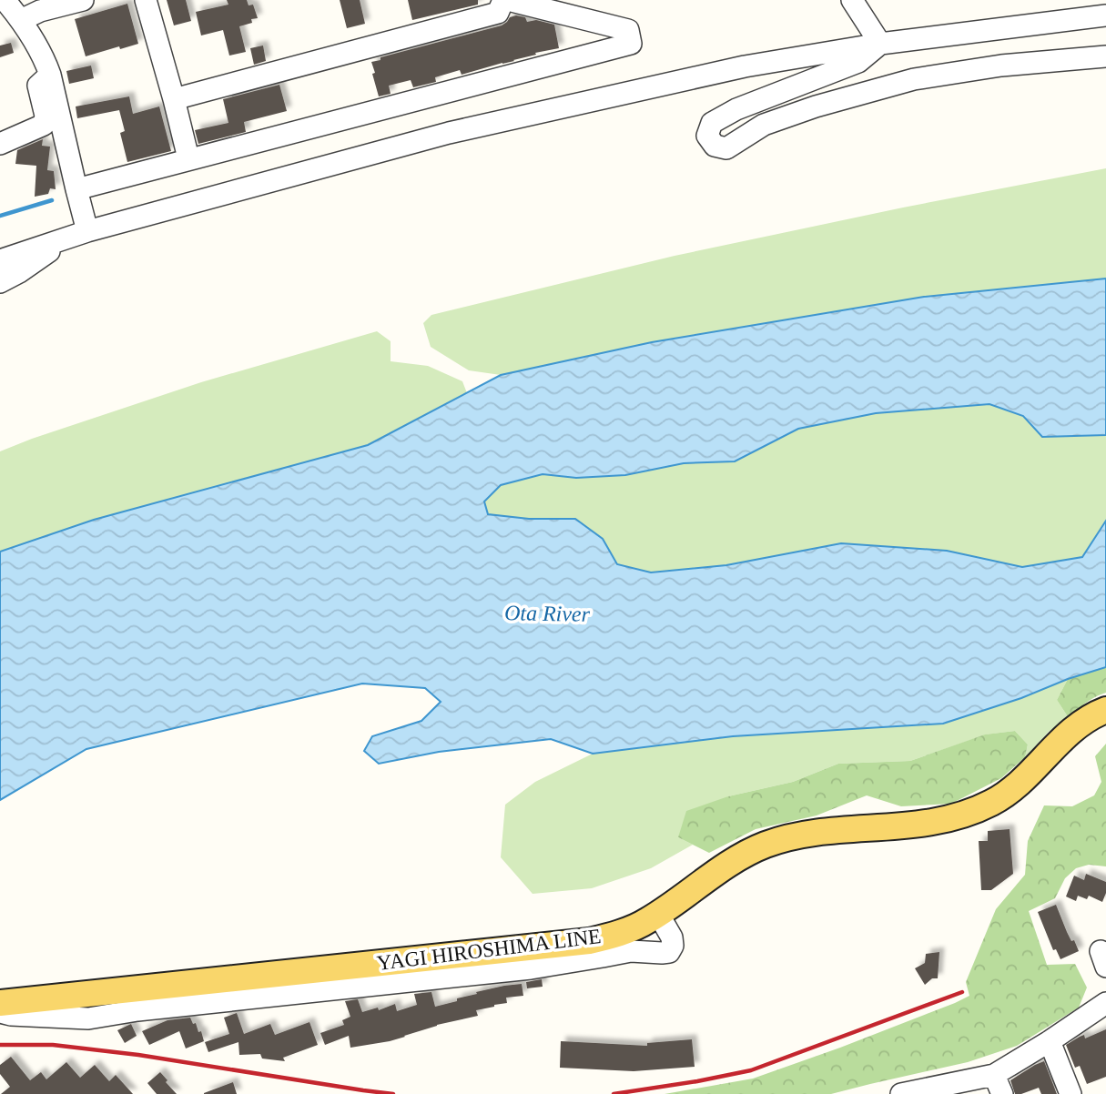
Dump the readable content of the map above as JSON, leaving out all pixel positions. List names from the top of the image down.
{
  "streets": {
    "main road": ["YAGI HIROSHIMA LINE"]
  },
  "water": ["Ota River"]
}
